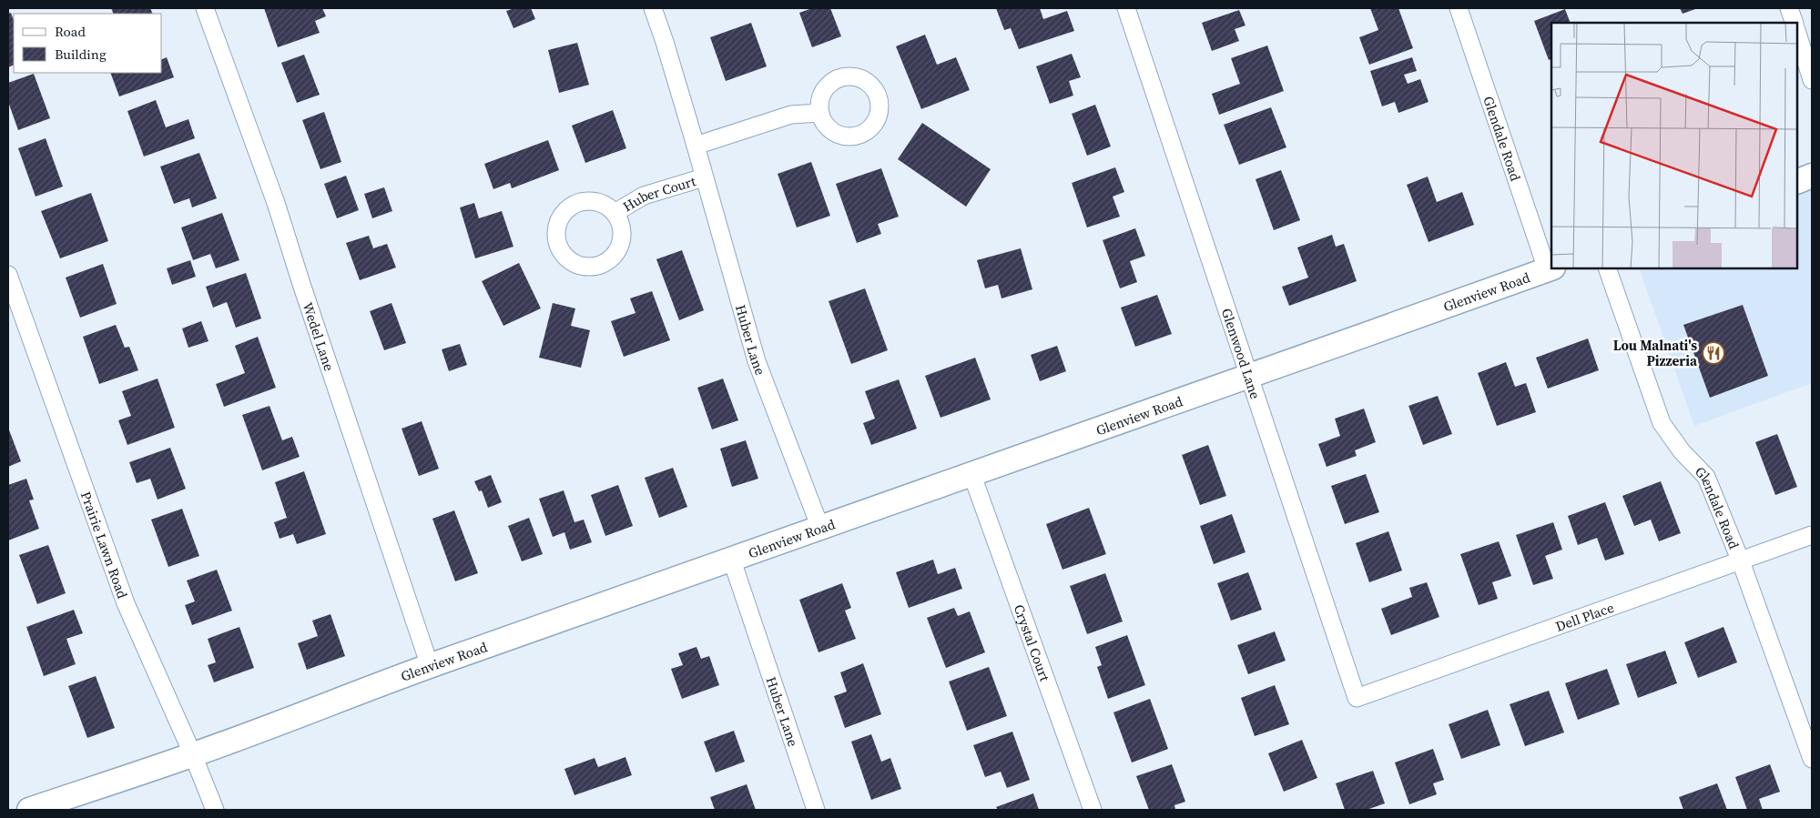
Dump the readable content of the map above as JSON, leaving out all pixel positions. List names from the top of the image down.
{
  "streets": {
    "main road": ["Glenview Road"],
    "street": [
      "Glendale Road",
      "Huber Court",
      "Wedel Lane",
      "Huber Lane",
      "Glenwood Lane",
      "Prairie Lawn Road",
      "Dell Place",
      "Crystal Court"
    ]
  },
  "crossings": [
    ["Glendale Road", "Glenview Road"],
    ["Glendale Road", "Dell Place"],
    ["Huber Court", "Huber Lane"],
    ["Glenview Road", "Wedel Lane"],
    ["Glenview Road", "Huber Lane"],
    ["Glenview Road", "Glenwood Lane"],
    ["Glenview Road", "Prairie Lawn Road"],
    ["Glenview Road", "Crystal Court"],
    ["Glenwood Lane", "Dell Place"]
  ],
  "places": {
    "restaurant": ["Lou Malnati's Pizzeria"]
  },
  "legend": ["Road", "Building"]
}
